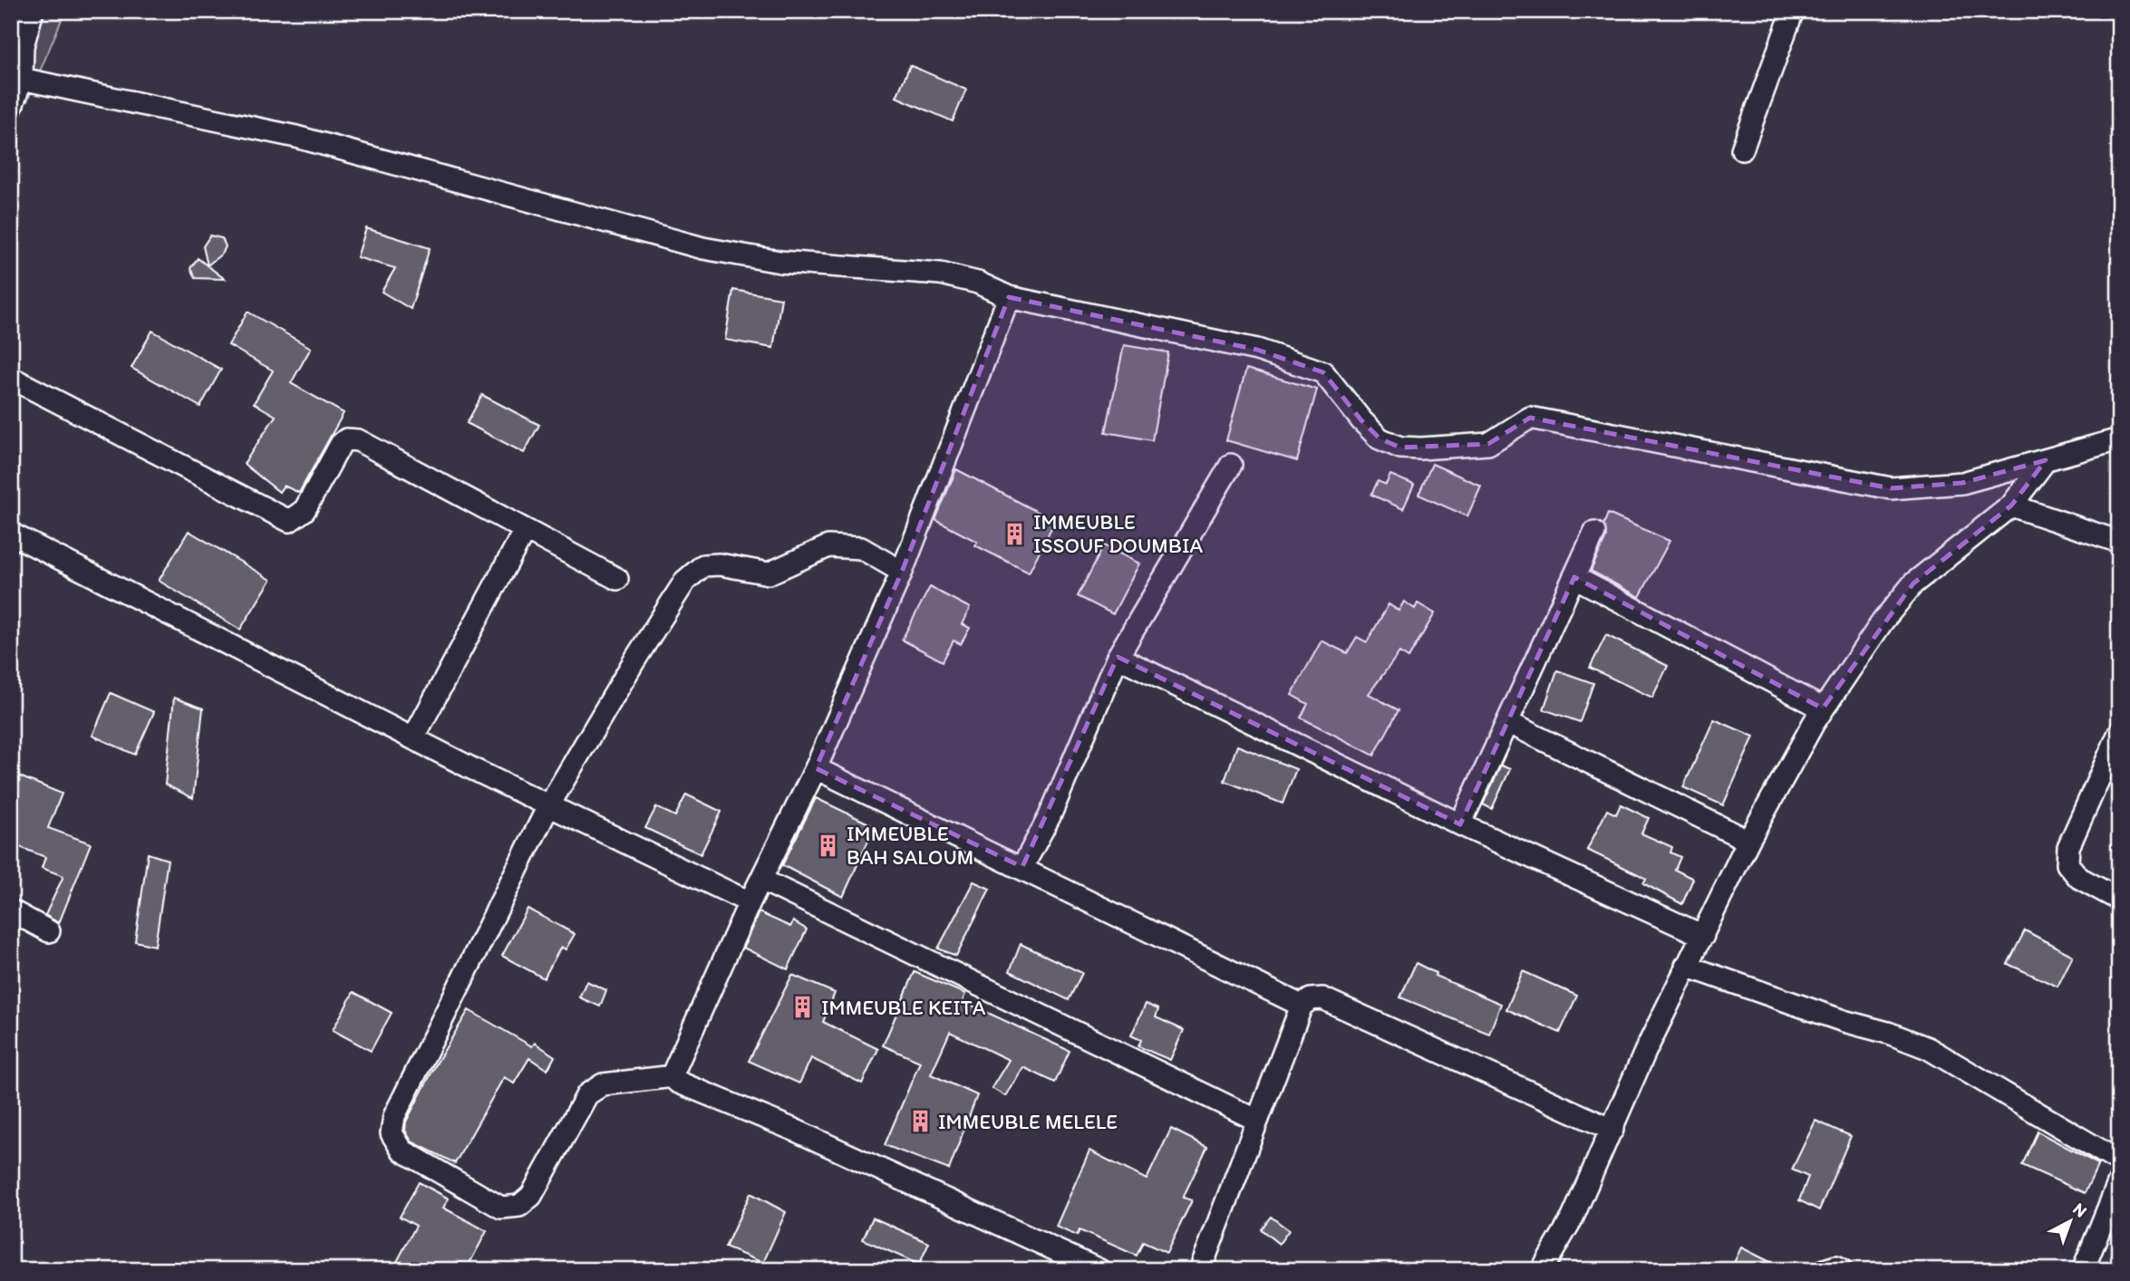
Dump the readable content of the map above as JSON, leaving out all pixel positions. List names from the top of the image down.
{
  "places": {
    "building": [
      "IMMEUBLE ISSOUF DOUMBIA",
      "IMMEUBLE BAH SALOUM",
      "IMMEUBLE KEITA",
      "IMMEUBLE MELELE"
    ]
  },
  "north": "top right"
}
